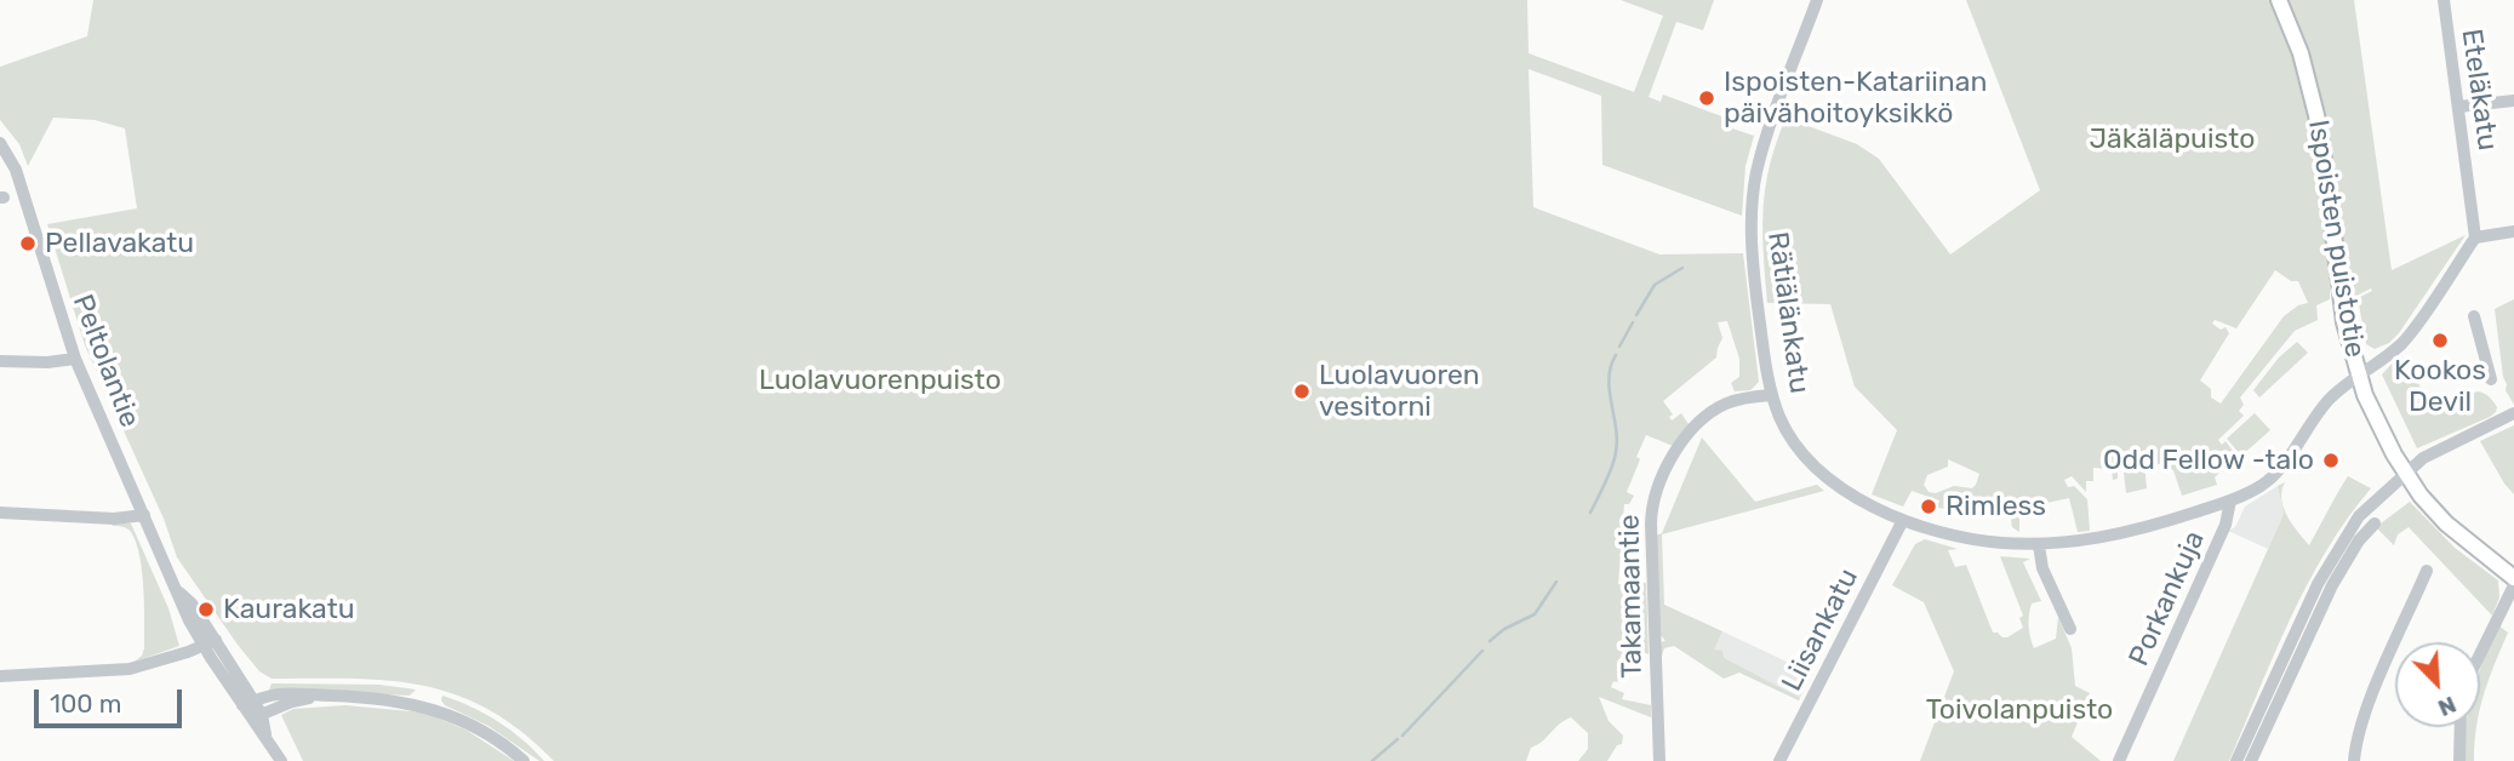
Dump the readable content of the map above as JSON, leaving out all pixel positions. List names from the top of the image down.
{
  "streets": {
    "main road": ["Ispoisten puistotie"],
    "street": [
      "Eteläkatu",
      "Rätiälänkatu",
      "Peltolantie",
      "Takamaantie",
      "Porkankuja",
      "Liisankatu"
    ]
  },
  "crossings": [
    ["Eteläkatu", "Rätiälänkatu"],
    ["Ispoisten puistotie", "Rätiälänkatu"],
    ["Rätiälänkatu", "Takamaantie"],
    ["Rätiälänkatu", "Porkankuja"],
    ["Rätiälänkatu", "Liisankatu"]
  ],
  "parks": ["Jäkäläpuisto", "Luolavuorenpuisto", "Toivolanpuisto"],
  "places": [
    "Ispoisten-Katariinan päivähoitoyksikkö",
    "Pellavakatu",
    "Kookos Devil",
    "Luolavuoren vesitorni",
    "Odd Fellow -talo",
    "Rimless",
    "Kaurakatu"
  ],
  "scale_bar": "100 m",
  "north": "bottom right"
}
